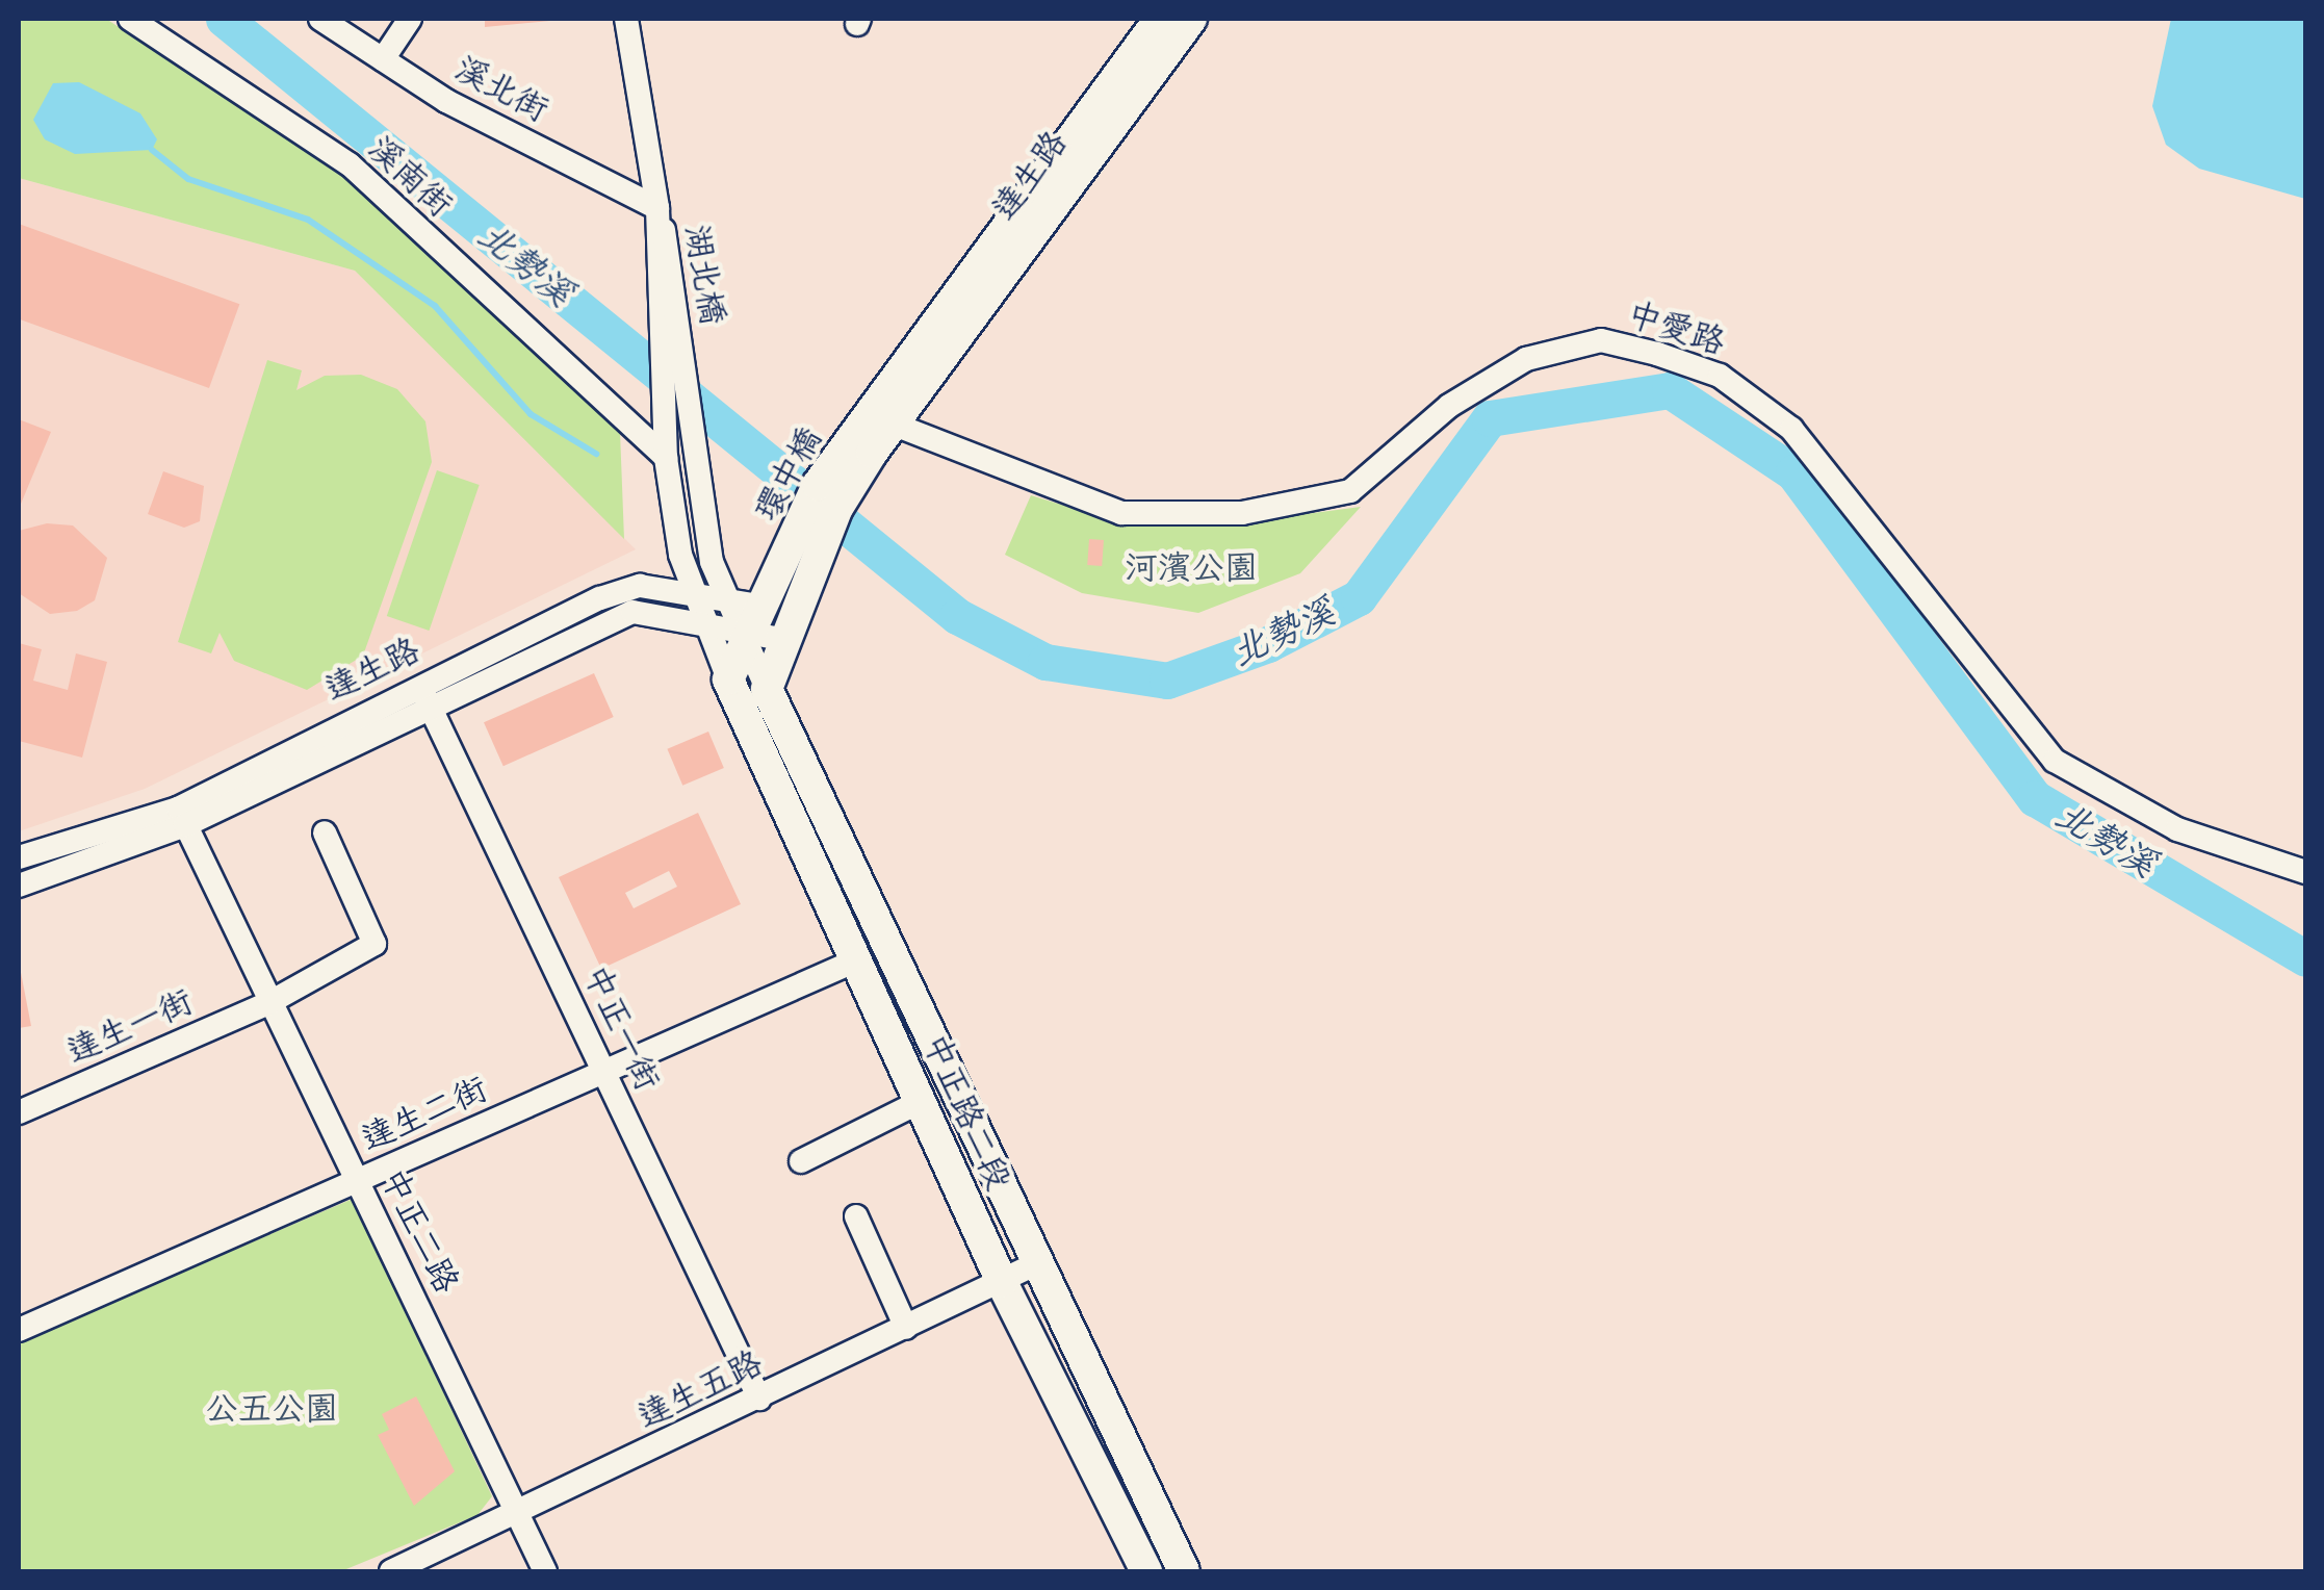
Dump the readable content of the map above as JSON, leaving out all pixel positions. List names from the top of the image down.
{
  "streets": {
    "main road": ["達生路", "環中橋", "中正路二段"],
    "street": [
      "溪北街",
      "溪南街",
      "湖北橋",
      "中愛路",
      "達生一街",
      "中正一街",
      "達生二街",
      "中正二路",
      "達生五路"
    ]
  },
  "crossings": [
    ["溪北街", "湖北橋"],
    ["達生路", "湖北橋"],
    ["達生路", "中愛路"],
    ["達生路", "環中橋"],
    ["達生路", "中正一街"],
    ["達生路", "中正二路"],
    ["溪南街", "湖北橋"],
    ["湖北橋", "中正路二段"],
    ["中愛路", "環中橋"],
    ["達生一街", "中正二路"],
    ["中正一街", "達生二街"],
    ["中正一街", "達生五路"],
    ["中正路二段", "達生二街"],
    ["中正路二段", "達生五路"],
    ["達生二街", "中正二路"],
    ["中正二路", "達生五路"]
  ],
  "water": ["北勢溪"],
  "parks": ["河濱公園", "公五公園"]
}
